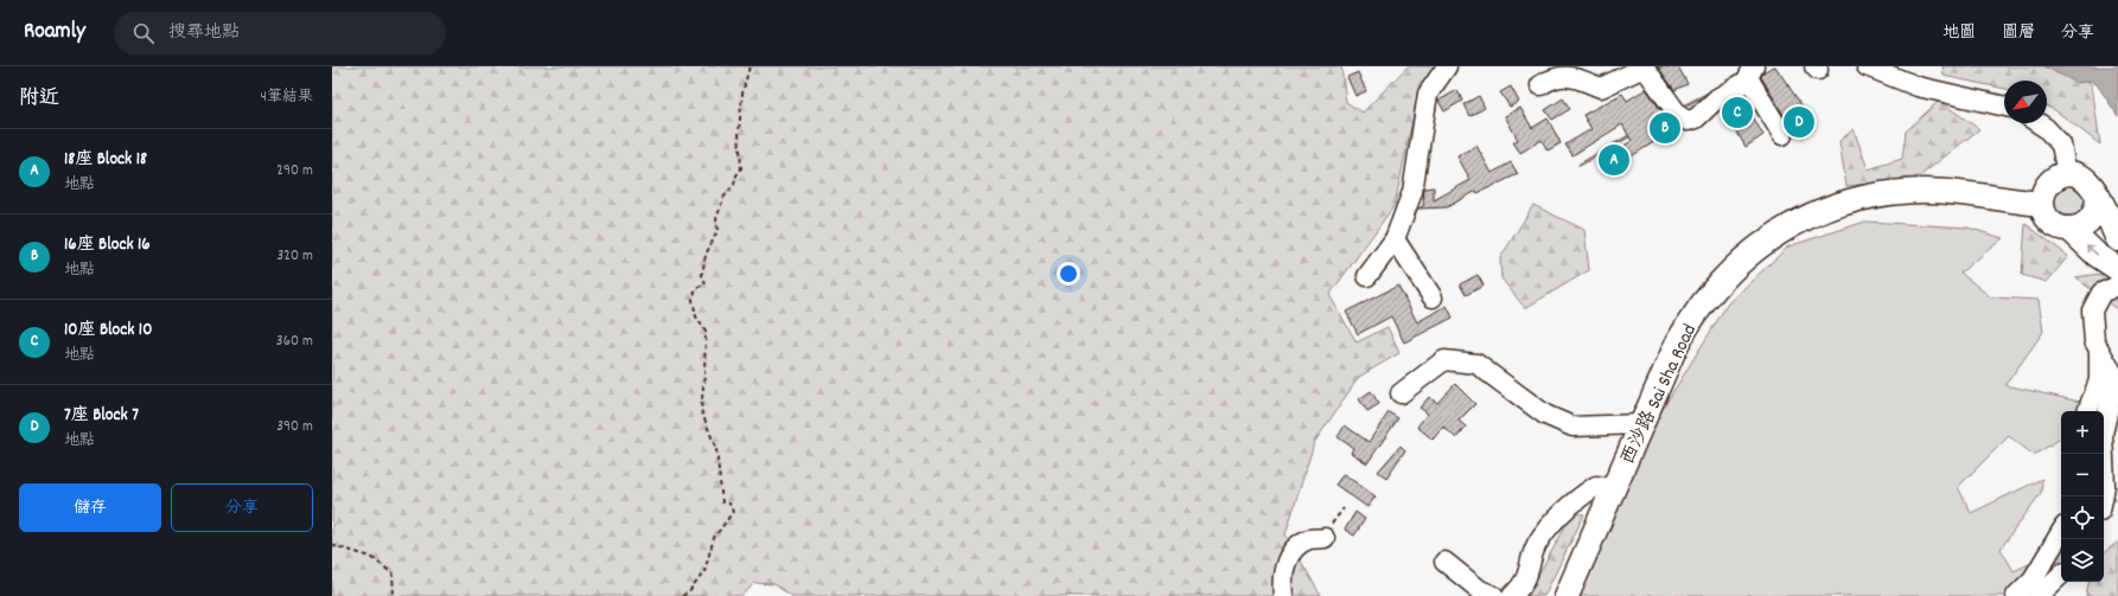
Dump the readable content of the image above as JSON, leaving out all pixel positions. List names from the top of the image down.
{
  "streets": {
    "main road": ["西沙路 Sai Sha Road"]
  },
  "north": "bottom left",
  "page": {
    "header": "Roamly",
    "search": "搜尋地點",
    "nav": ["地圖", "圖層", "分享"],
    "heading": ["附近", "4筆結果"],
    "pins": [
      "C",
      "D",
      "B",
      "A"
    ],
    "list": [
      {
        "mark": "A",
        "name": "18座 Block 18",
        "note": "地點",
        "value": "290 m"
      },
      {
        "mark": "B",
        "name": "16座 Block 16",
        "note": "地點",
        "value": "320 m"
      },
      {
        "mark": "C",
        "name": "10座 Block 10",
        "note": "地點",
        "value": "360 m"
      },
      {
        "mark": "D",
        "name": "7座 Block 7",
        "note": "地點",
        "value": "390 m"
      }
    ],
    "map_buttons": ["+", "−"],
    "buttons": ["儲存", "分享"]
  }
}
